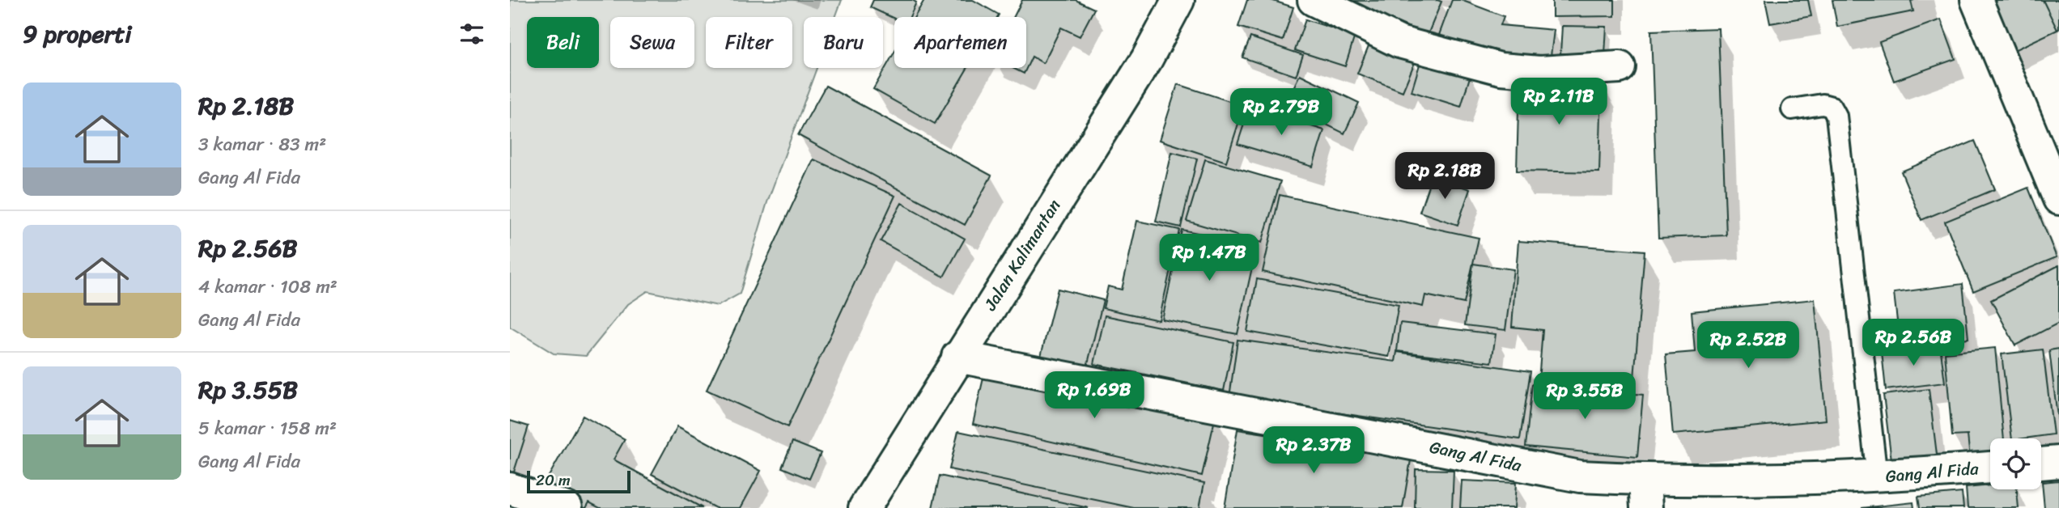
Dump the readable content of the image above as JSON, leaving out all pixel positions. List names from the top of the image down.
{
  "streets": {
    "street": ["Jalan Kalimantan", "Gang Al Fida"]
  },
  "crossings": [
    ["Jalan Kalimantan", "Gang Al Fida"]
  ],
  "scale_bar": "20 m",
  "page": {
    "heading": "9 properti",
    "chip": [
      "Beli",
      "Sewa",
      "Filter",
      "Baru",
      "Apartemen"
    ],
    "list": [
      {
        "name": "Rp 2.18B",
        "note": "3 kamar · 83 m² · Gang Al Fida"
      },
      {
        "name": "Rp 2.56B",
        "note": "4 kamar · 108 m² · Gang Al Fida"
      },
      {
        "name": "Rp 3.55B",
        "note": "5 kamar · 158 m² · Gang Al Fida"
      }
    ],
    "price": [
      "Rp 2.11B",
      "Rp 2.79B",
      "Rp 2.18B",
      "Rp 1.47B",
      "Rp 2.56B",
      "Rp 2.52B",
      "Rp 1.69B",
      "Rp 3.55B",
      "Rp 2.37B"
    ],
    "scale": "20 m"
  }
}
